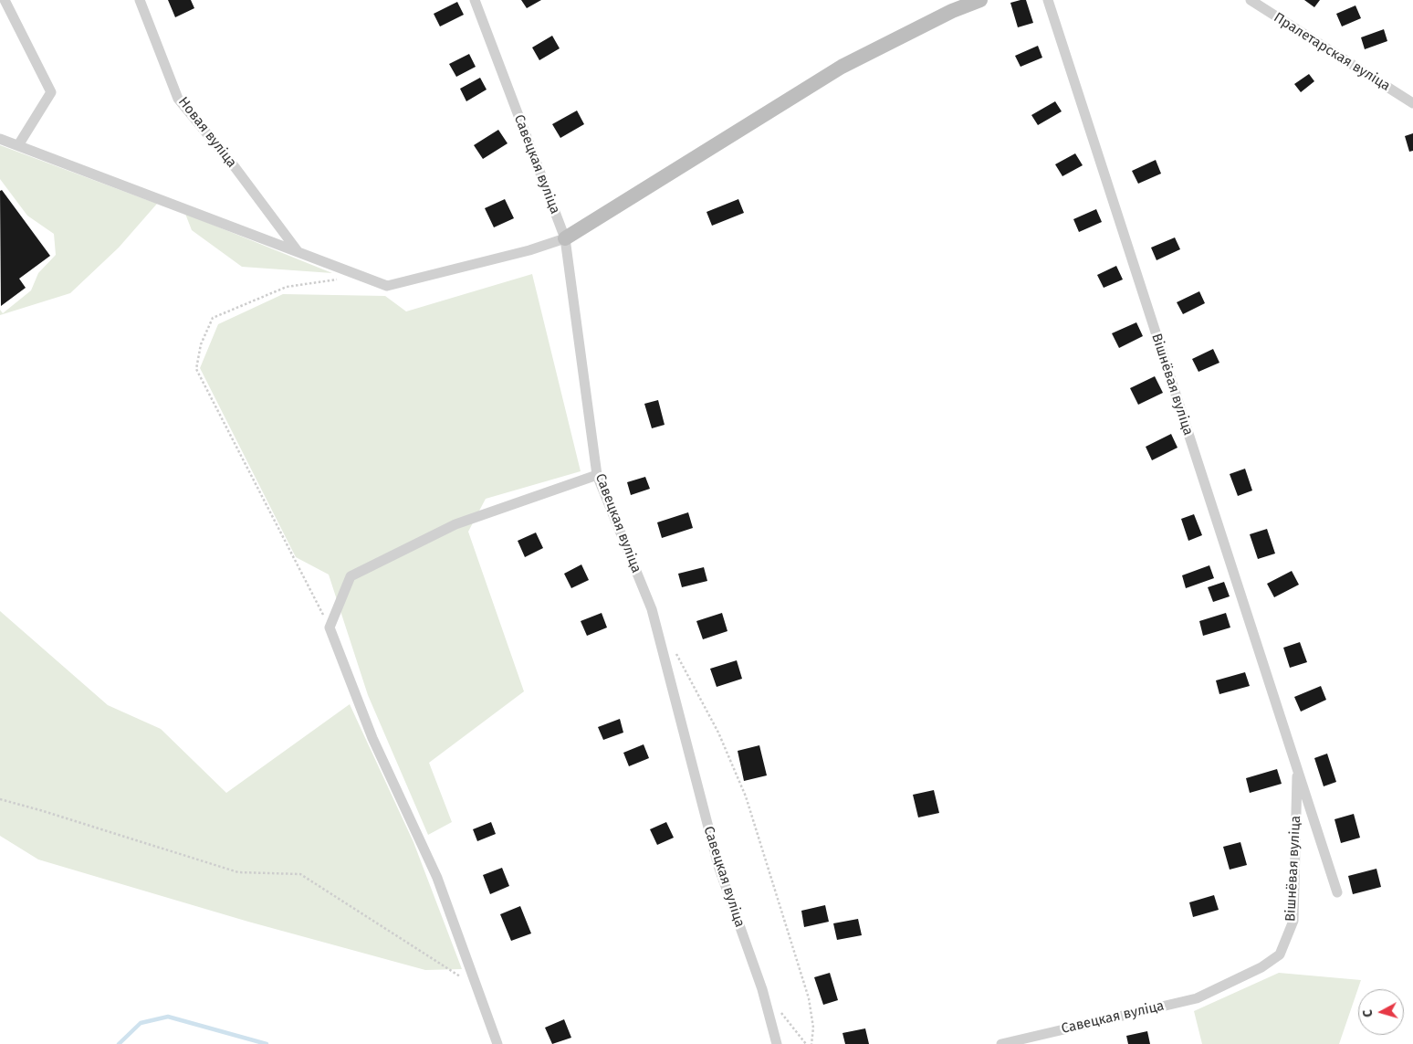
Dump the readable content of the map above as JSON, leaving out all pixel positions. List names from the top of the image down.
{
  "streets": {
    "street": [
      "Пралетарская вуліца",
      "Новая вуліца",
      "Савецкая вуліца",
      "Вішнёвая вуліца"
    ]
  },
  "crossings": [
    ["Савецкая вуліца", "Вішнёвая вуліца"]
  ],
  "north": "left"
}
